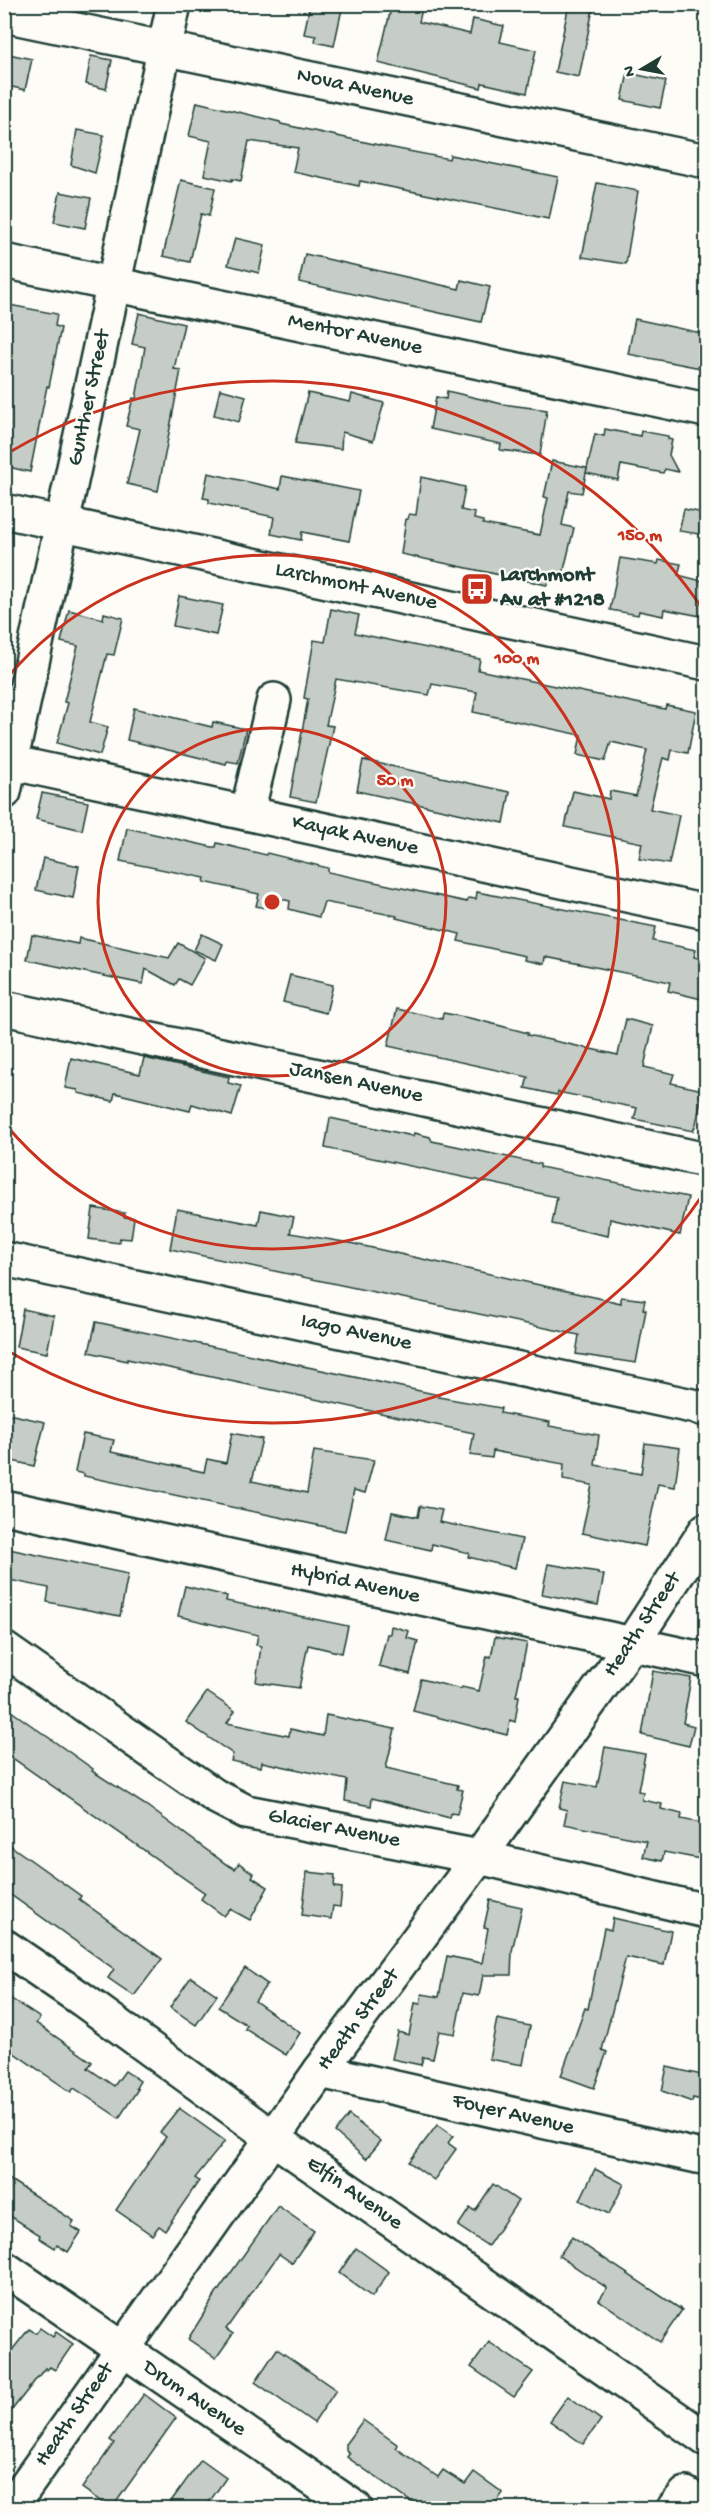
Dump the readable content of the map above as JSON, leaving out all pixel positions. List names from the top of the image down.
{
  "streets": {
    "street": [
      "Nova Avenue",
      "Mentor Avenue",
      "Gunther Street",
      "Larchmont Avenue",
      "Kayak Avenue",
      "Jansen Avenue",
      "Iago Avenue",
      "Hybrid Avenue",
      "Heath Street",
      "Glacier Avenue",
      "Foyer Avenue",
      "Elfin Avenue",
      "Drum Avenue"
    ]
  },
  "crossings": [
    ["Nova Avenue", "Gunther Street"],
    ["Mentor Avenue", "Gunther Street"],
    ["Gunther Street", "Larchmont Avenue"],
    ["Gunther Street", "Kayak Avenue"],
    ["Hybrid Avenue", "Heath Street"],
    ["Heath Street", "Glacier Avenue"],
    ["Heath Street", "Foyer Avenue"],
    ["Heath Street", "Elfin Avenue"],
    ["Heath Street", "Drum Avenue"]
  ],
  "places": {
    "bus stop": ["Larchmont Av at #1218"]
  },
  "north": "left",
  "rings": ["150 m", "100 m", "50 m"]
}
